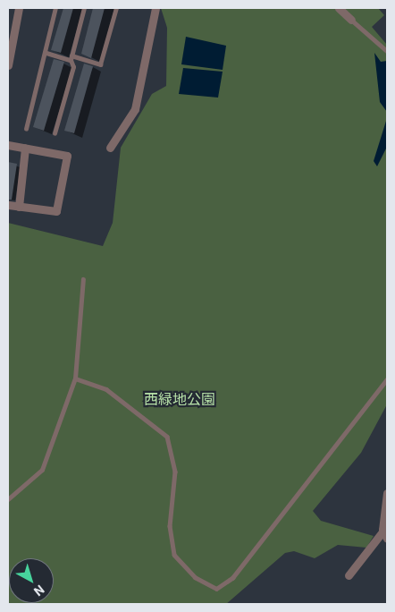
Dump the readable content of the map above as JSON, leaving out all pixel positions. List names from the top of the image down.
{
  "parks": ["西緑地公園"],
  "north": "bottom right"
}
